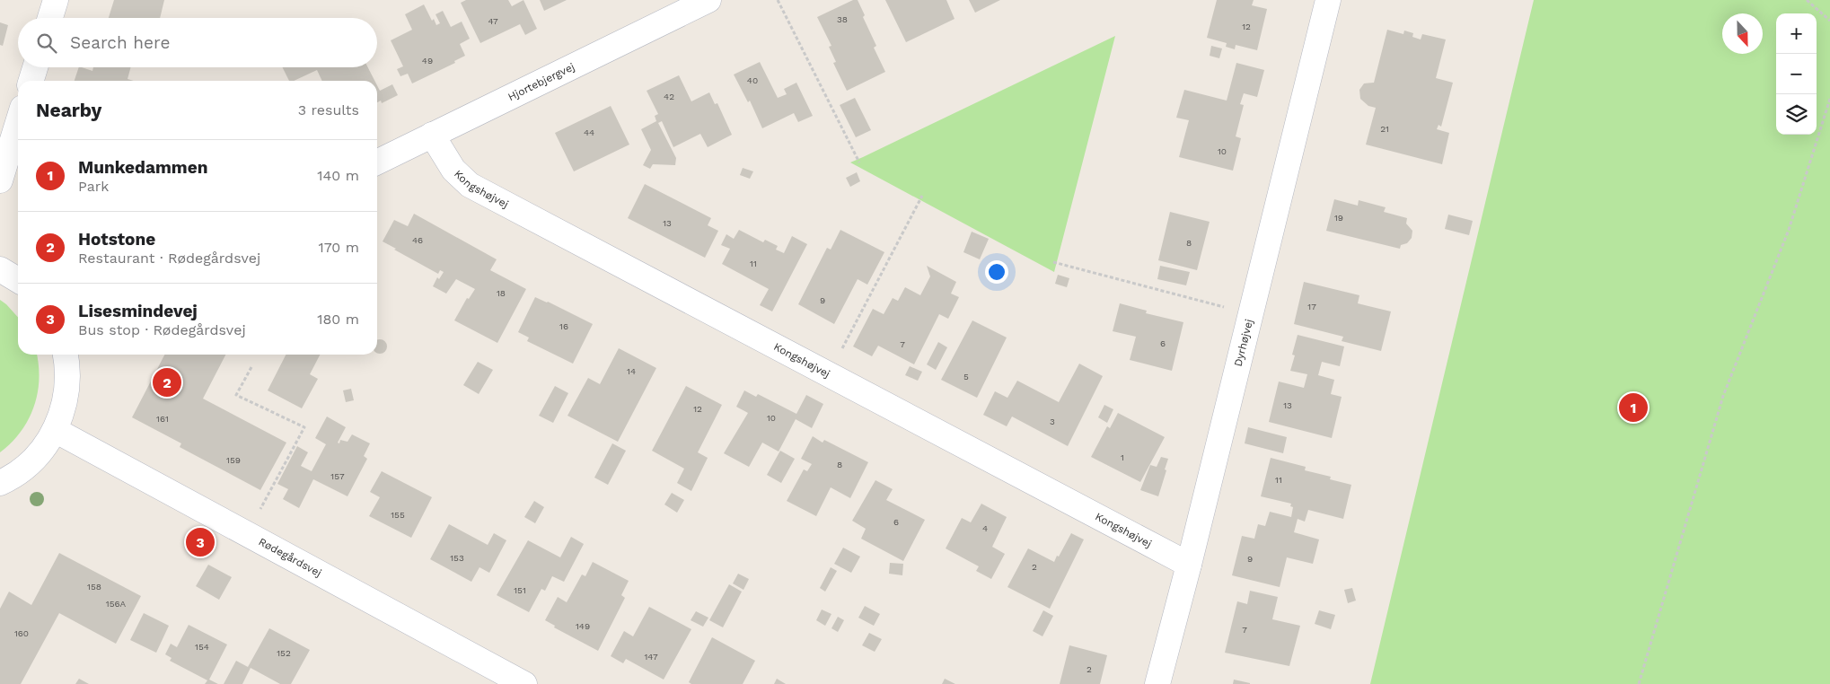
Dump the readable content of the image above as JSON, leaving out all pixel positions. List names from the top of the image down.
{
  "streets": {
    "street": [
      "Hjortebjergvej",
      "Kongshøjvej",
      "Dyrhøjvej",
      "Rødegårdsvej"
    ]
  },
  "crossings": [
    ["Hjortebjergvej", "Kongshøjvej"],
    ["Kongshøjvej", "Dyrhøjvej"]
  ],
  "house_numbers": [
    "38",
    "47",
    "12",
    "49",
    "40",
    "42",
    "21",
    "44",
    "10",
    "19",
    "13",
    "46",
    "8",
    "11",
    "18",
    "9",
    "17",
    "16",
    "6",
    "7",
    "14",
    "5",
    "13",
    "12",
    "10",
    "161",
    "3",
    "1",
    "159",
    "8",
    "157",
    "11",
    "155",
    "6",
    "4",
    "153",
    "9",
    "2",
    "158",
    "151",
    "156A",
    "149",
    "7",
    "160",
    "154",
    "152",
    "147",
    "2"
  ],
  "north": "bottom",
  "page": {
    "map_buttons": ["+", "−"],
    "search": "Search here",
    "heading": ["Nearby", "3 results"],
    "list": [
      {
        "mark": "1",
        "name": "Munkedammen",
        "note": "Park",
        "value": "140 m"
      },
      {
        "mark": "2",
        "name": "Hotstone",
        "note": "Restaurant · Rødegårdsvej",
        "value": "170 m"
      },
      {
        "mark": "3",
        "name": "Lisesmindevej",
        "note": "Bus stop · Rødegårdsvej",
        "value": "180 m"
      }
    ],
    "pins": ["2", "1", "3"]
  }
}
